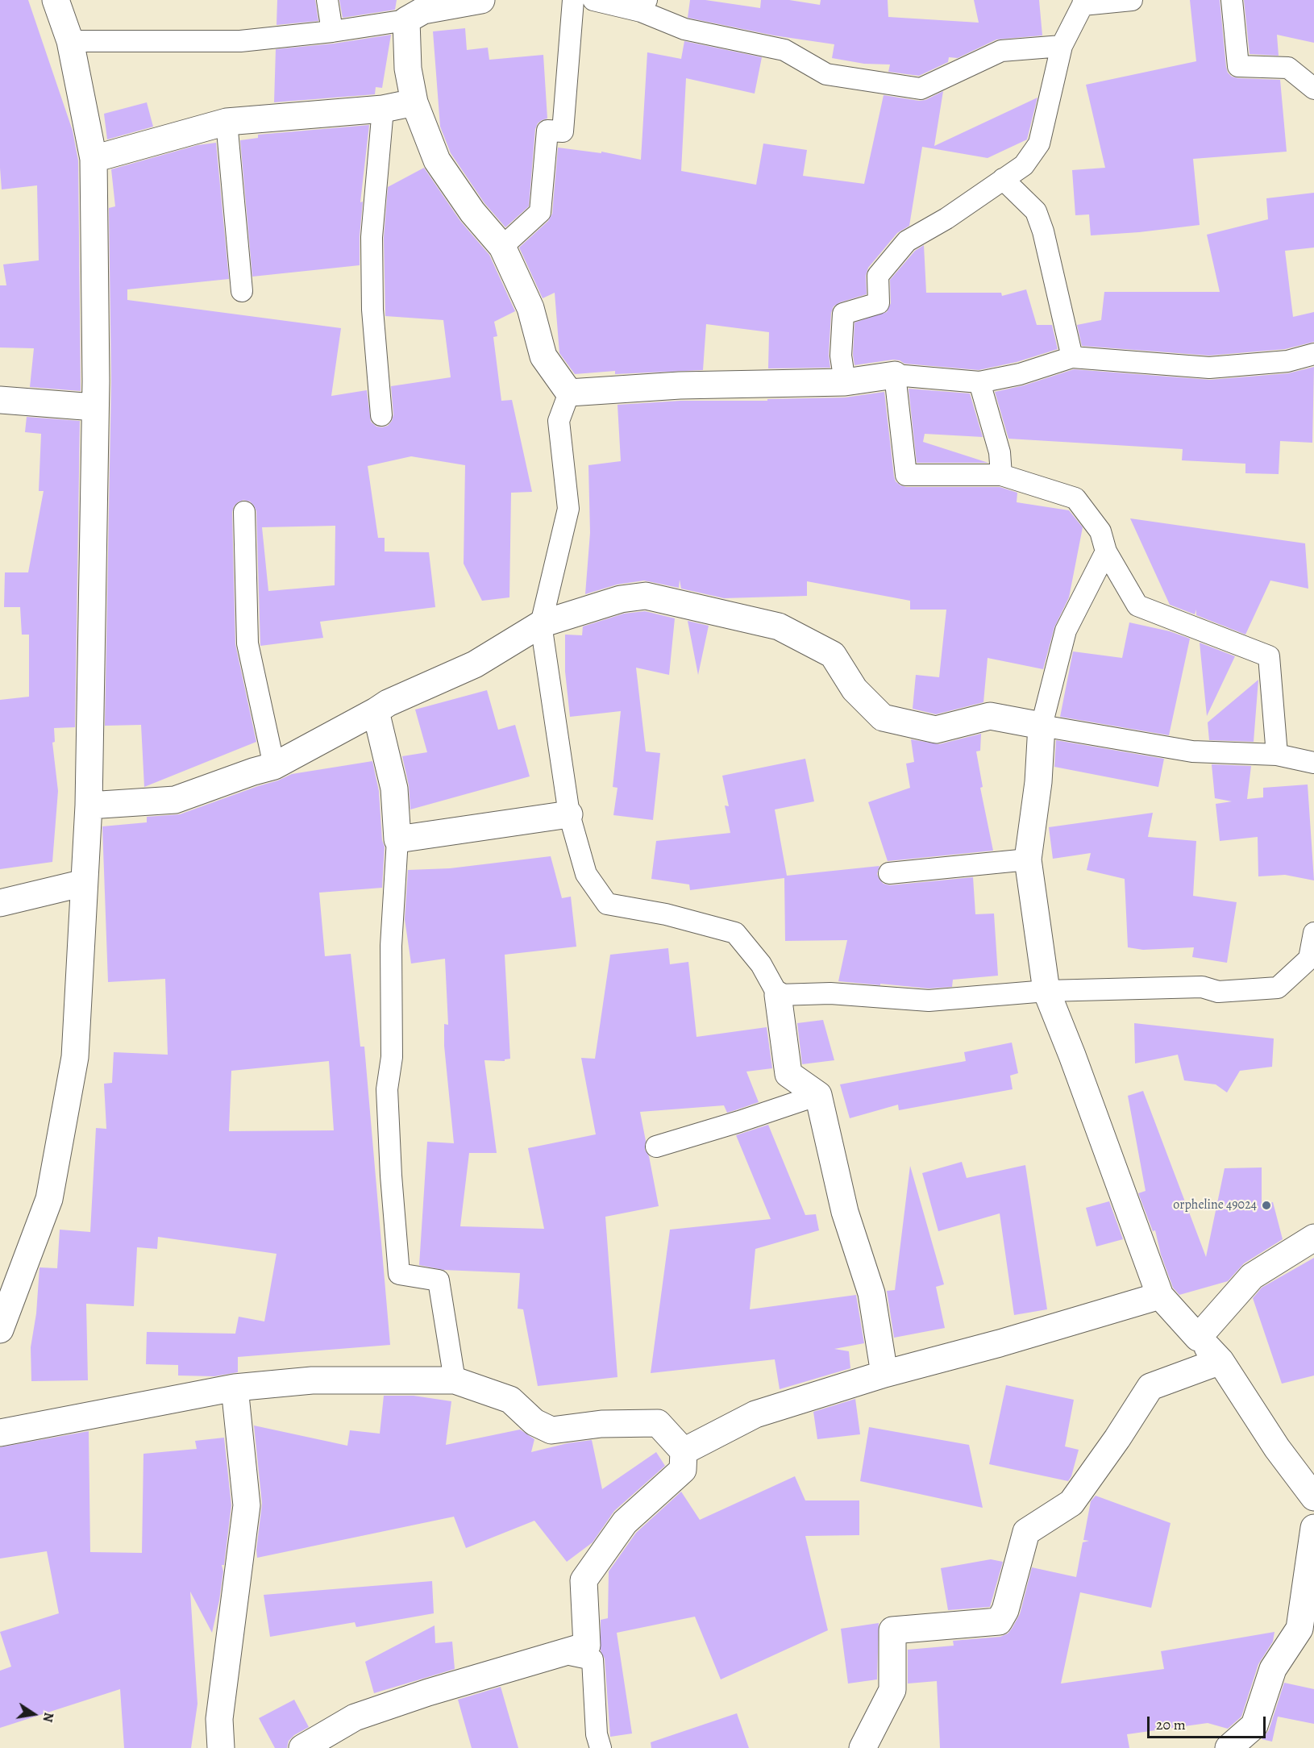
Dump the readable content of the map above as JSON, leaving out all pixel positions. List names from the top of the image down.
{
  "places": ["orpheline 49024"],
  "scale_bar": "20 m",
  "north": "right"
}
